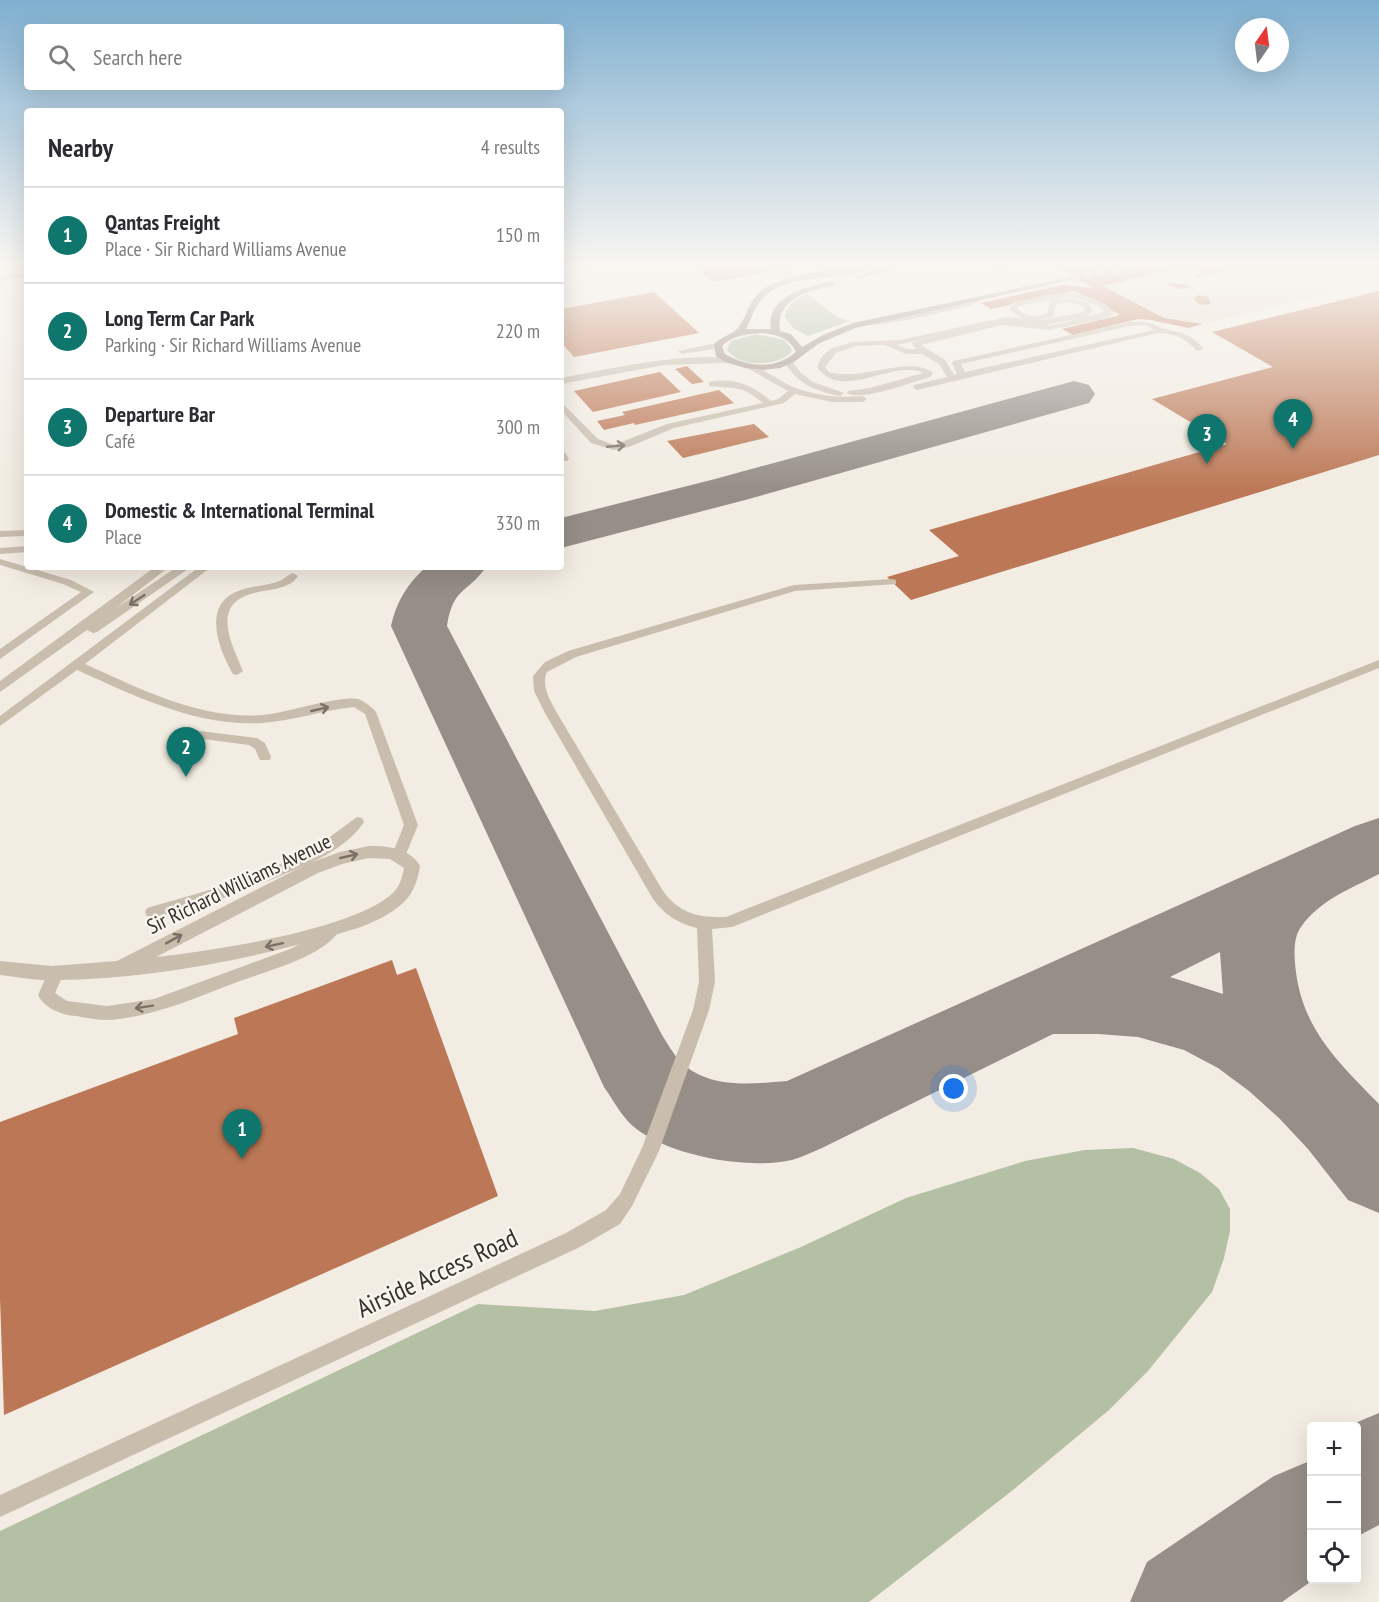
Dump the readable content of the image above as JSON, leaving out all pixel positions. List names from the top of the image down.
{
  "streets": {
    "street": ["Sir Richard Williams Avenue"],
    "lane": ["Airside Access Road"]
  },
  "north": "top",
  "page": {
    "search": "Search here",
    "heading": ["Nearby", "4 results"],
    "list": [
      {
        "mark": "1",
        "name": "Qantas Freight",
        "note": "Place · Sir Richard Williams Avenue",
        "value": "150 m"
      },
      {
        "mark": "2",
        "name": "Long Term Car Park",
        "note": "Parking · Sir Richard Williams Avenue",
        "value": "220 m"
      },
      {
        "mark": "3",
        "name": "Departure Bar",
        "note": "Café",
        "value": "300 m"
      },
      {
        "mark": "4",
        "name": "Domestic & International Terminal",
        "note": "Place",
        "value": "330 m"
      }
    ],
    "pins": [
      "4",
      "3",
      "2",
      "1"
    ],
    "map_buttons": ["+", "−"]
  }
}
